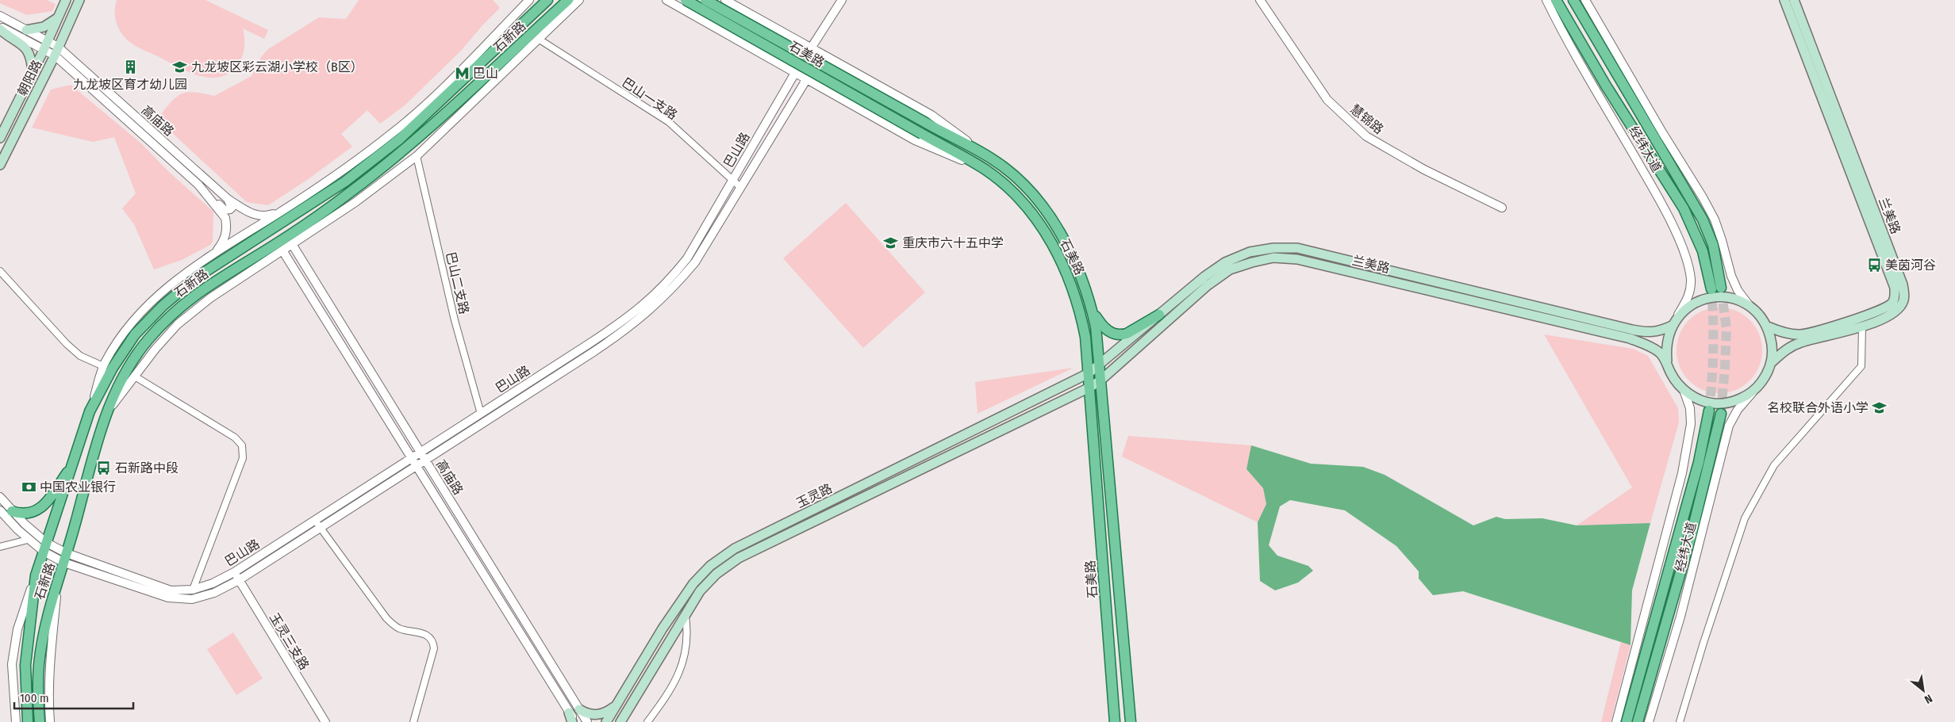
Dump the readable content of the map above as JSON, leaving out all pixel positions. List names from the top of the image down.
{
  "streets": {
    "main road": [
      "石新路",
      "石美路",
      "朝阳路",
      "经纬大道",
      "兰美路",
      "玉灵路"
    ],
    "street": [
      "巴山一支路",
      "慧锦路",
      "高庙路",
      "巴山路",
      "巴山二支路",
      "玉灵三支路"
    ]
  },
  "crossings": [
    ["石新路", "巴山路"],
    ["石美路", "兰美路"],
    ["石美路", "玉灵路"],
    ["朝阳路", "高庙路"],
    ["巴山一支路", "巴山路"],
    ["高庙路", "巴山路"],
    ["经纬大道", "兰美路"],
    ["巴山路", "巴山二支路"],
    ["巴山路", "玉灵三支路"],
    ["兰美路", "玉灵路"]
  ],
  "places": {
    "building": ["九龙坡区育才幼儿园"],
    "school or university": ["九龙坡区彩云湖小学校（B区）", "重庆市六十五中学", "名校联合外语小学"],
    "metro station": ["巴山"],
    "bus stop": ["美茵河谷", "石新路中段"],
    "bank": ["中国农业银行"]
  },
  "scale_bar": "100 m",
  "north": "bottom right"
}
